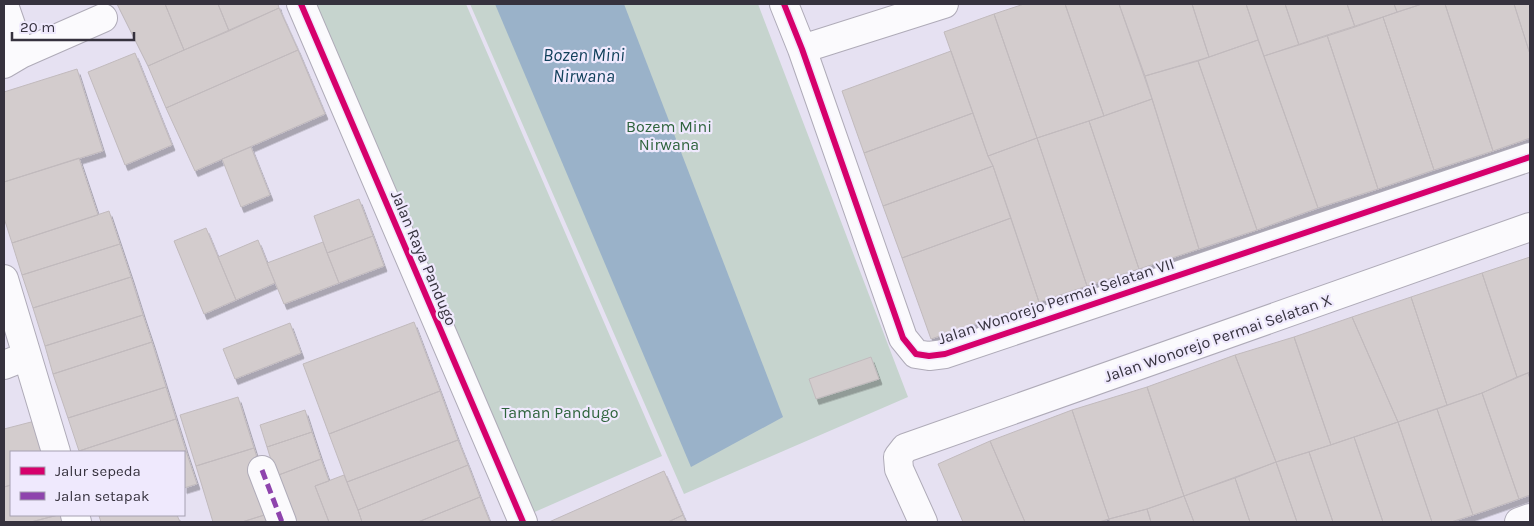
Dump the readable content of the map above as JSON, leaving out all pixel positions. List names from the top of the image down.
{
  "streets": {
    "street": ["Jalan Raya Pandugo", "Jalan Wonorejo Permai Selatan VII", "Jalan Wonorejo Permai Selatan X"]
  },
  "water": ["Bozen Mini Nirwana"],
  "parks": ["Bozem Mini Nirwana", "Taman Pandugo"],
  "legend": ["Jalur sepeda", "Jalan setapak"],
  "scale_bar": "20 m"
}
